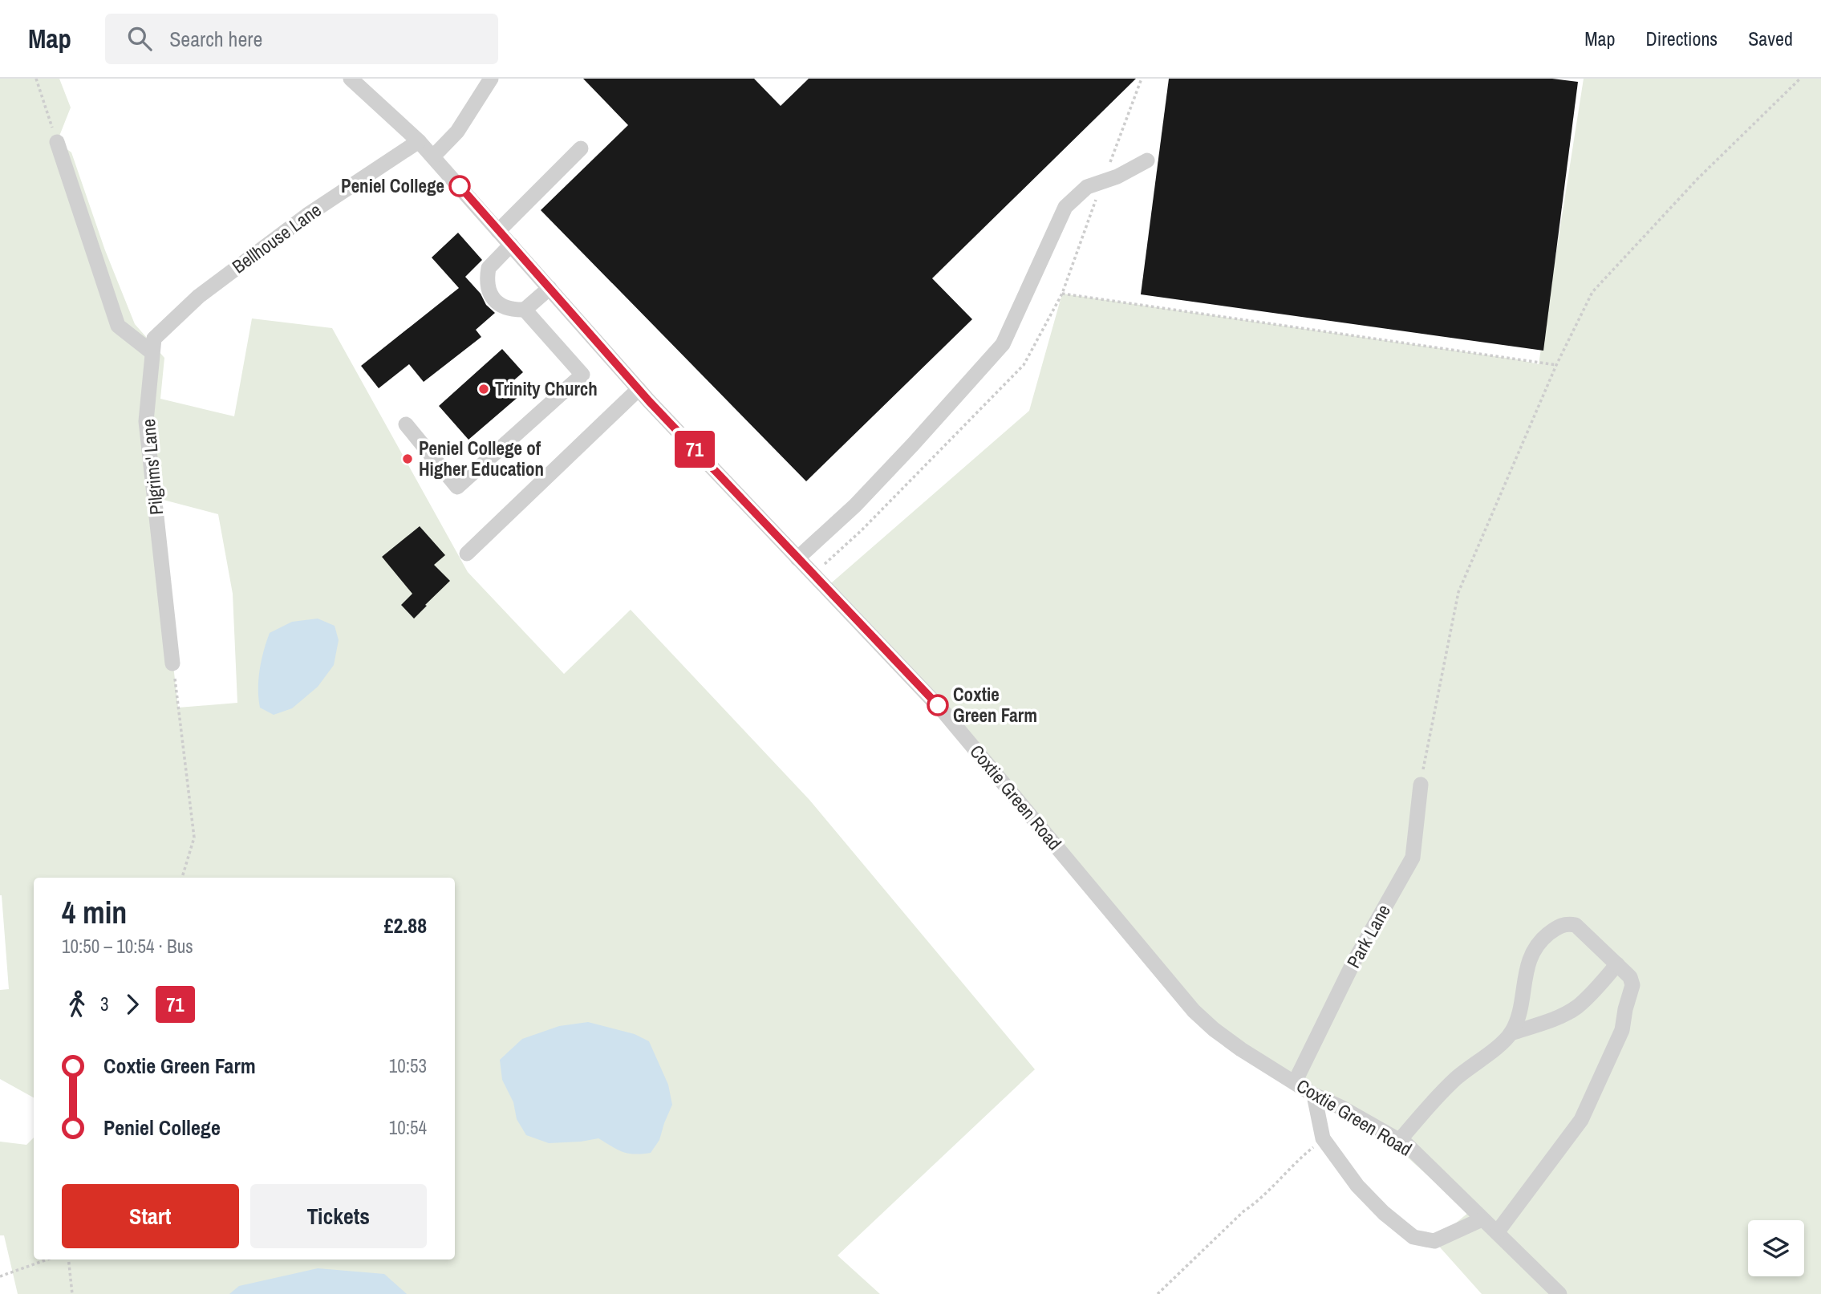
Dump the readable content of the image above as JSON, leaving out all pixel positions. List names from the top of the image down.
{
  "streets": {
    "street": [
      "Bellhouse Lane",
      "Pilgrims' Lane",
      "Coxtie Green Road",
      "Park Lane"
    ]
  },
  "crossings": [
    ["Bellhouse Lane", "Pilgrims' Lane"],
    ["Bellhouse Lane", "Coxtie Green Road"],
    ["Coxtie Green Road", "Park Lane"]
  ],
  "places": [
    "Peniel College",
    "Trinity Church",
    "Peniel College of Higher Education",
    "Coxtie Green Farm"
  ],
  "lines": ["bus line 71"],
  "page": {
    "header": "Map",
    "search": "Search here",
    "nav": ["Map", "Directions", "Saved"],
    "on_map": "71",
    "heading": ["4 min", "10:50 – 10:54 · Bus", "£2.88"],
    "legs": ["3", "71"],
    "list": [
      {
        "name": "Coxtie Green Farm",
        "value": "10:53"
      },
      {
        "name": "Peniel College",
        "value": "10:54"
      }
    ],
    "buttons": ["Start", "Tickets"]
  }
}
